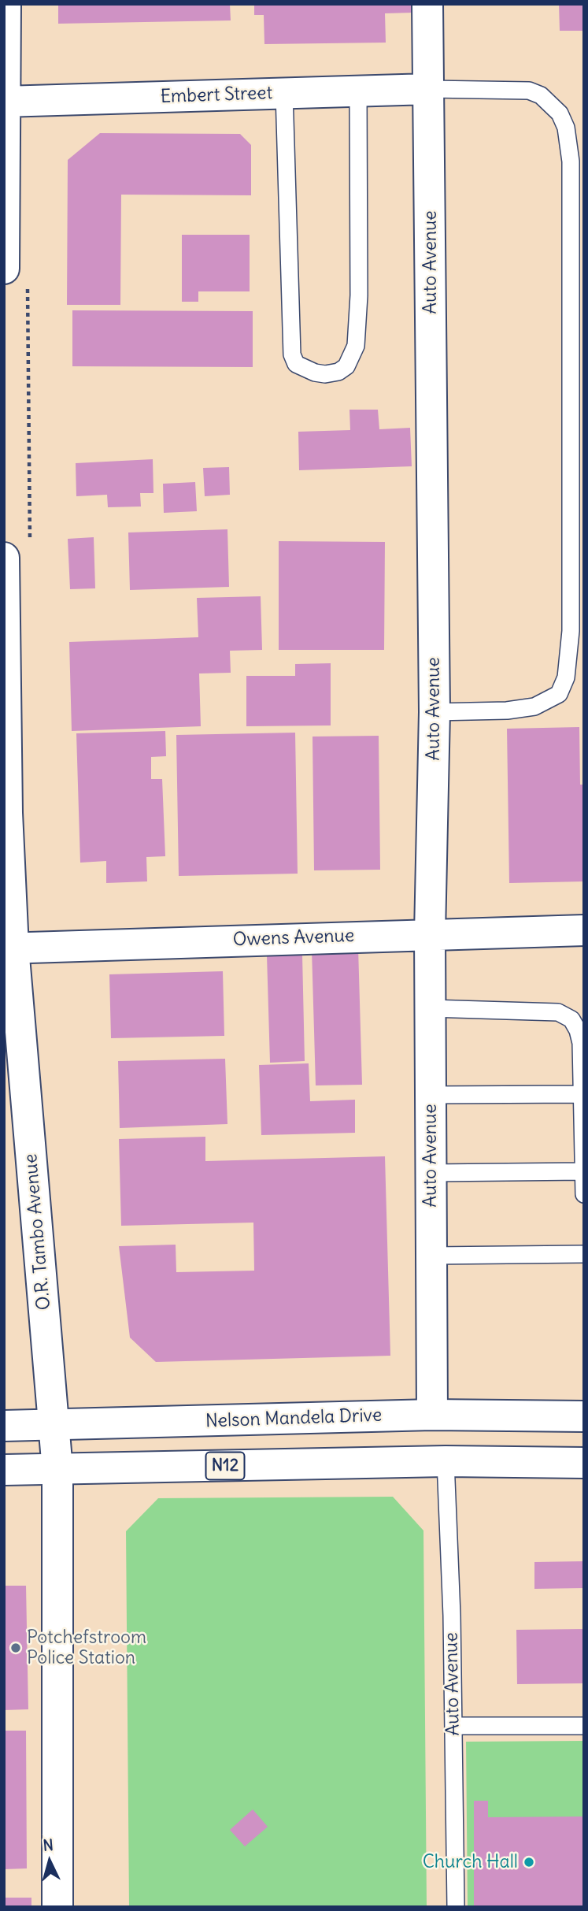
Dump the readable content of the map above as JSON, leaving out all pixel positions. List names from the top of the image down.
{
  "streets": {
    "main road": [
      "Embert Street",
      "Auto Avenue",
      "Owens Avenue",
      "O.R. Tambo Avenue",
      "Nelson Mandela Drive",
      "N12"
    ]
  },
  "crossings": [
    ["Embert Street", "Auto Avenue"],
    ["Auto Avenue", "Owens Avenue"],
    ["Auto Avenue", "Nelson Mandela Drive"],
    ["Auto Avenue", "N12"],
    ["Owens Avenue", "O.R. Tambo Avenue"],
    ["O.R. Tambo Avenue", "Nelson Mandela Drive"],
    ["O.R. Tambo Avenue", "N12"]
  ],
  "places": ["Potchefstroom Police Station", "Church Hall"],
  "north": "top"
}
